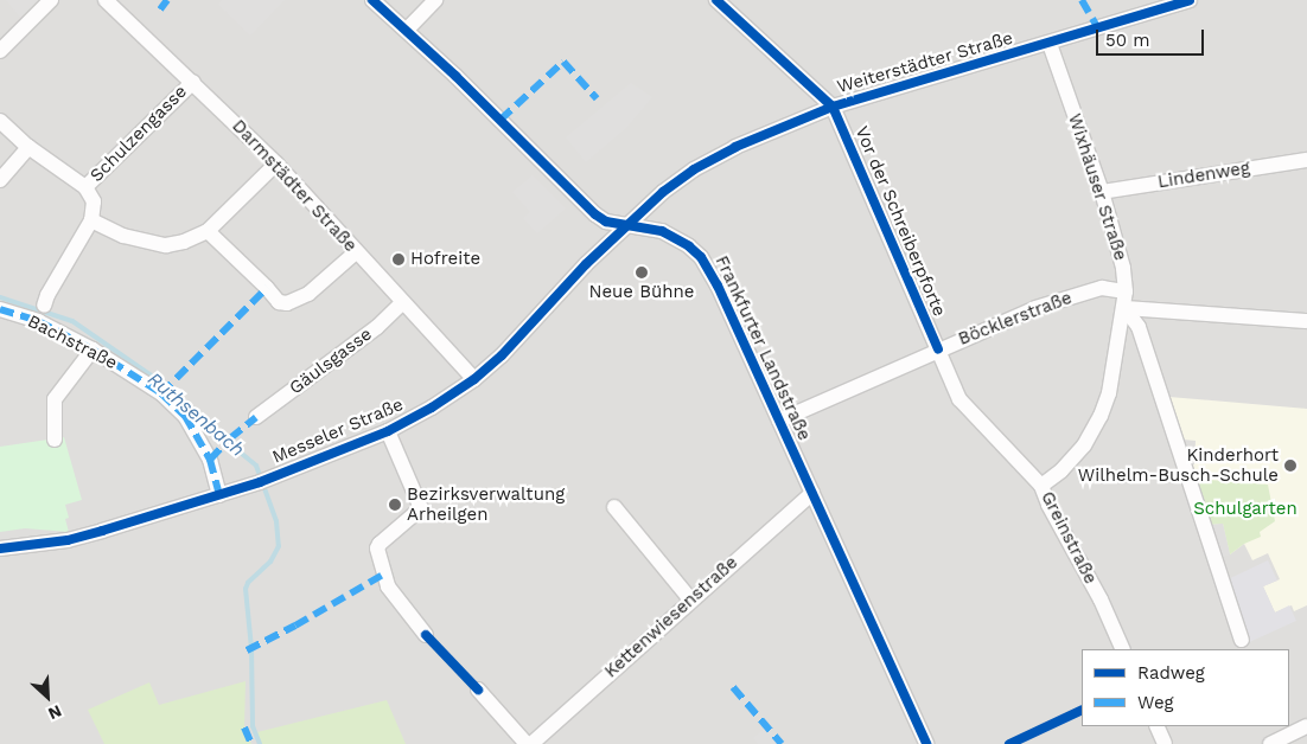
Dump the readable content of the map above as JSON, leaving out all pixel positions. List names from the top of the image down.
{
  "streets": {
    "street": [
      "Weiterstädter Straße",
      "Schulzengasse",
      "Lindenweg",
      "Darmstädter Straße",
      "Wixhäuser Straße",
      "Vor der Schreiberpforte",
      "Böcklerstraße",
      "Bachstraße",
      "Frankfurter Landstraße",
      "Gäulsgasse",
      "Messeler Straße",
      "Greinstraße",
      "Kettenwiesenstraße"
    ]
  },
  "crossings": [
    ["Weiterstädter Straße", "Wixhäuser Straße"],
    ["Weiterstädter Straße", "Vor der Schreiberpforte"],
    ["Weiterstädter Straße", "Frankfurter Landstraße"],
    ["Weiterstädter Straße", "Messeler Straße"],
    ["Schulzengasse", "Darmstädter Straße"],
    ["Lindenweg", "Wixhäuser Straße"],
    ["Darmstädter Straße", "Gäulsgasse"],
    ["Darmstädter Straße", "Messeler Straße"],
    ["Wixhäuser Straße", "Böcklerstraße"],
    ["Wixhäuser Straße", "Greinstraße"],
    ["Vor der Schreiberpforte", "Böcklerstraße"],
    ["Vor der Schreiberpforte", "Greinstraße"],
    ["Böcklerstraße", "Frankfurter Landstraße"],
    ["Böcklerstraße", "Greinstraße"],
    ["Bachstraße", "Messeler Straße"],
    ["Frankfurter Landstraße", "Messeler Straße"],
    ["Frankfurter Landstraße", "Kettenwiesenstraße"]
  ],
  "water": ["Ruthsenbach"],
  "parks": ["Schulgarten"],
  "places": [
    "Hofreite",
    "Neue Bühne",
    "Kinderhort Wilhelm-Busch-Schule",
    "Bezirksverwaltung Arheilgen"
  ],
  "legend": ["Radweg", "Weg"],
  "scale_bar": "50 m",
  "north": "bottom right"
}
